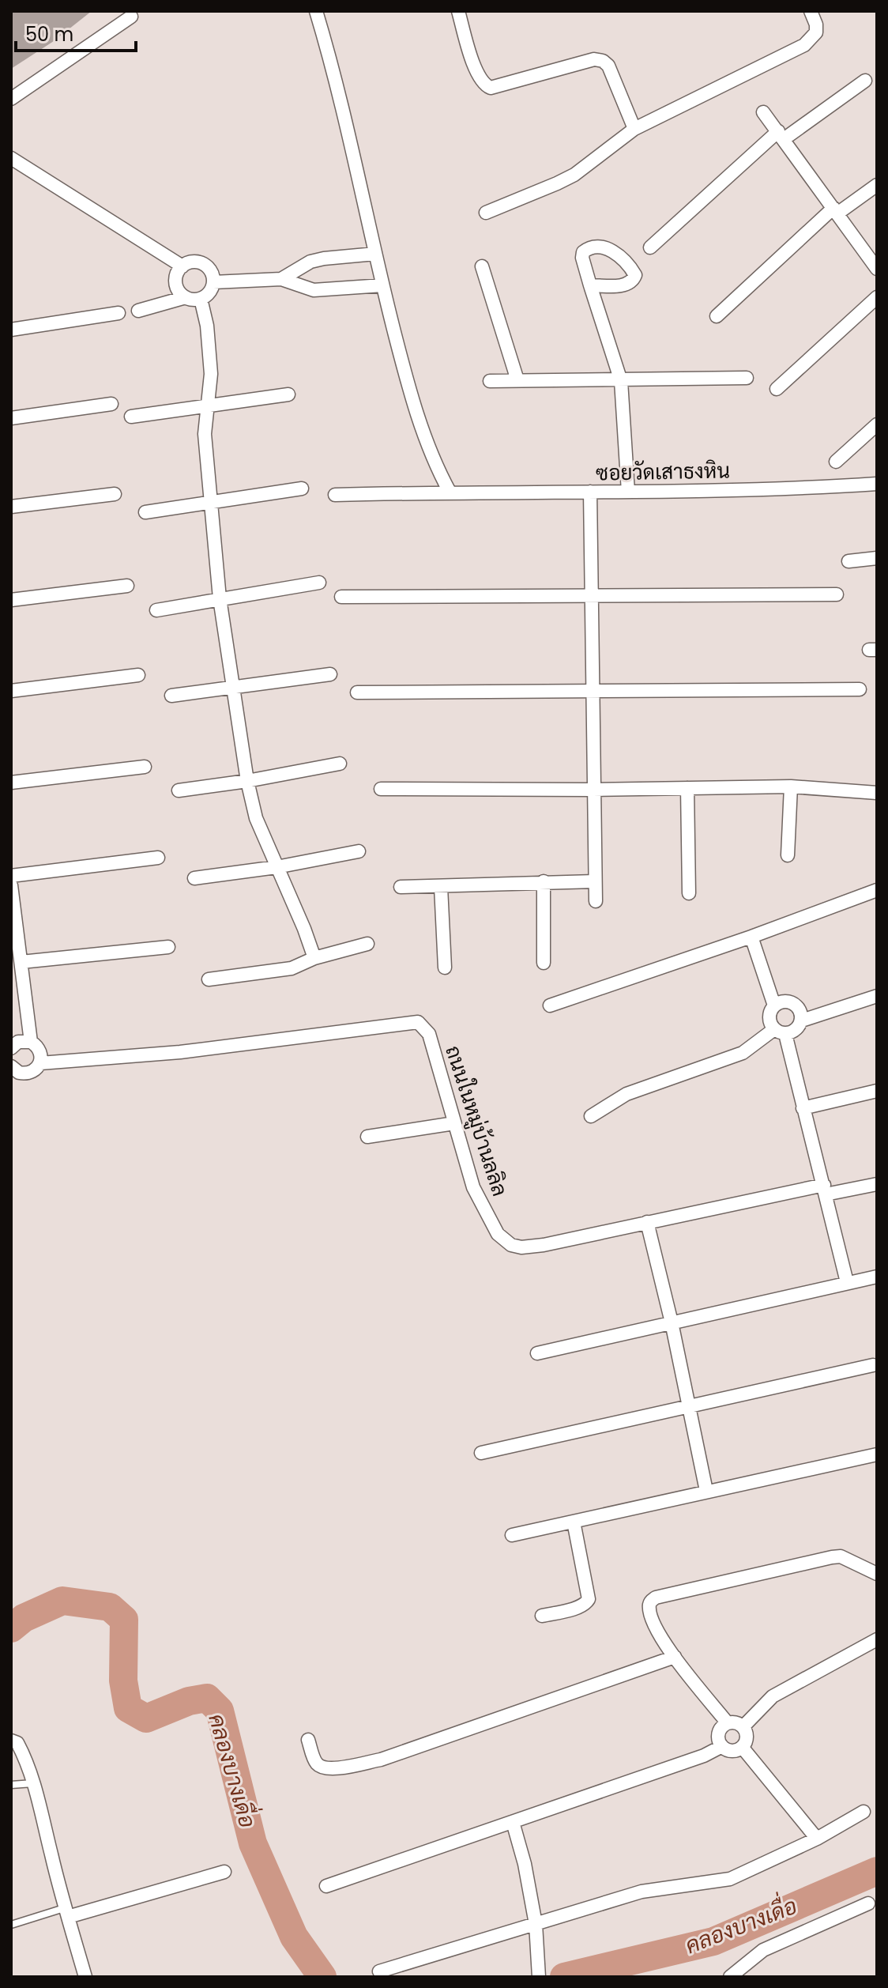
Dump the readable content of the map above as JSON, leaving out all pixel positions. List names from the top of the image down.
{
  "streets": {
    "street": ["ซอยวัดเสาธงหิน", "ถนนในหมู่บ้านลลิล"]
  },
  "water": ["คลองบางเดื่อ"],
  "scale_bar": "50 m"
}
